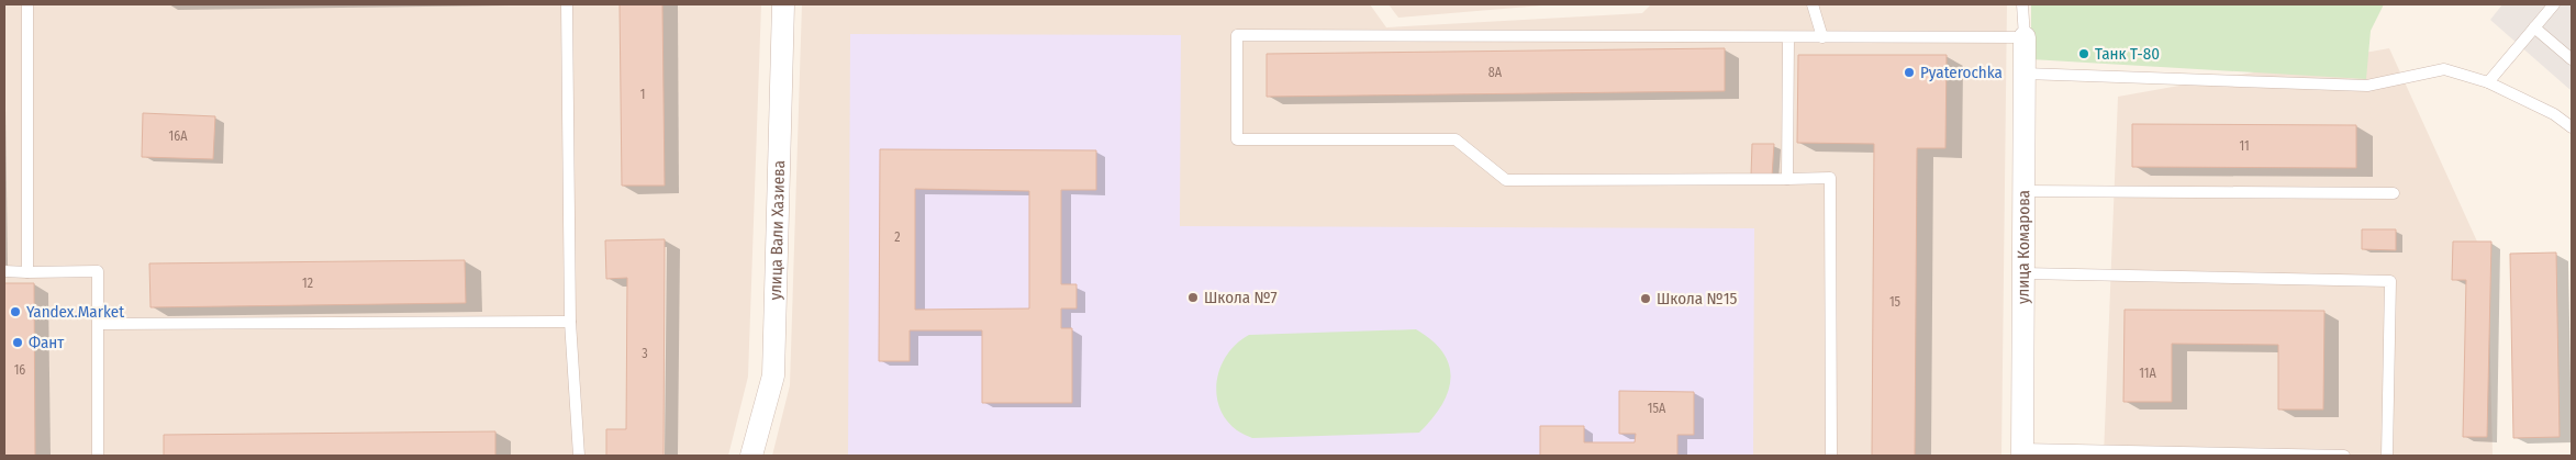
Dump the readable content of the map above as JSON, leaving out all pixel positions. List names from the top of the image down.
{
  "streets": {
    "street": ["улица Вали Хазиева", "улица Комарова"]
  },
  "places": [
    "Танк Т-80",
    "Pyaterochka",
    "Школа №7",
    "Школа №15",
    "Yandex.Market",
    "Фант"
  ],
  "house_numbers": [
    "8А",
    "1",
    "16А",
    "11",
    "2",
    "12",
    "15",
    "3",
    "16",
    "11А",
    "15А"
  ]
}
